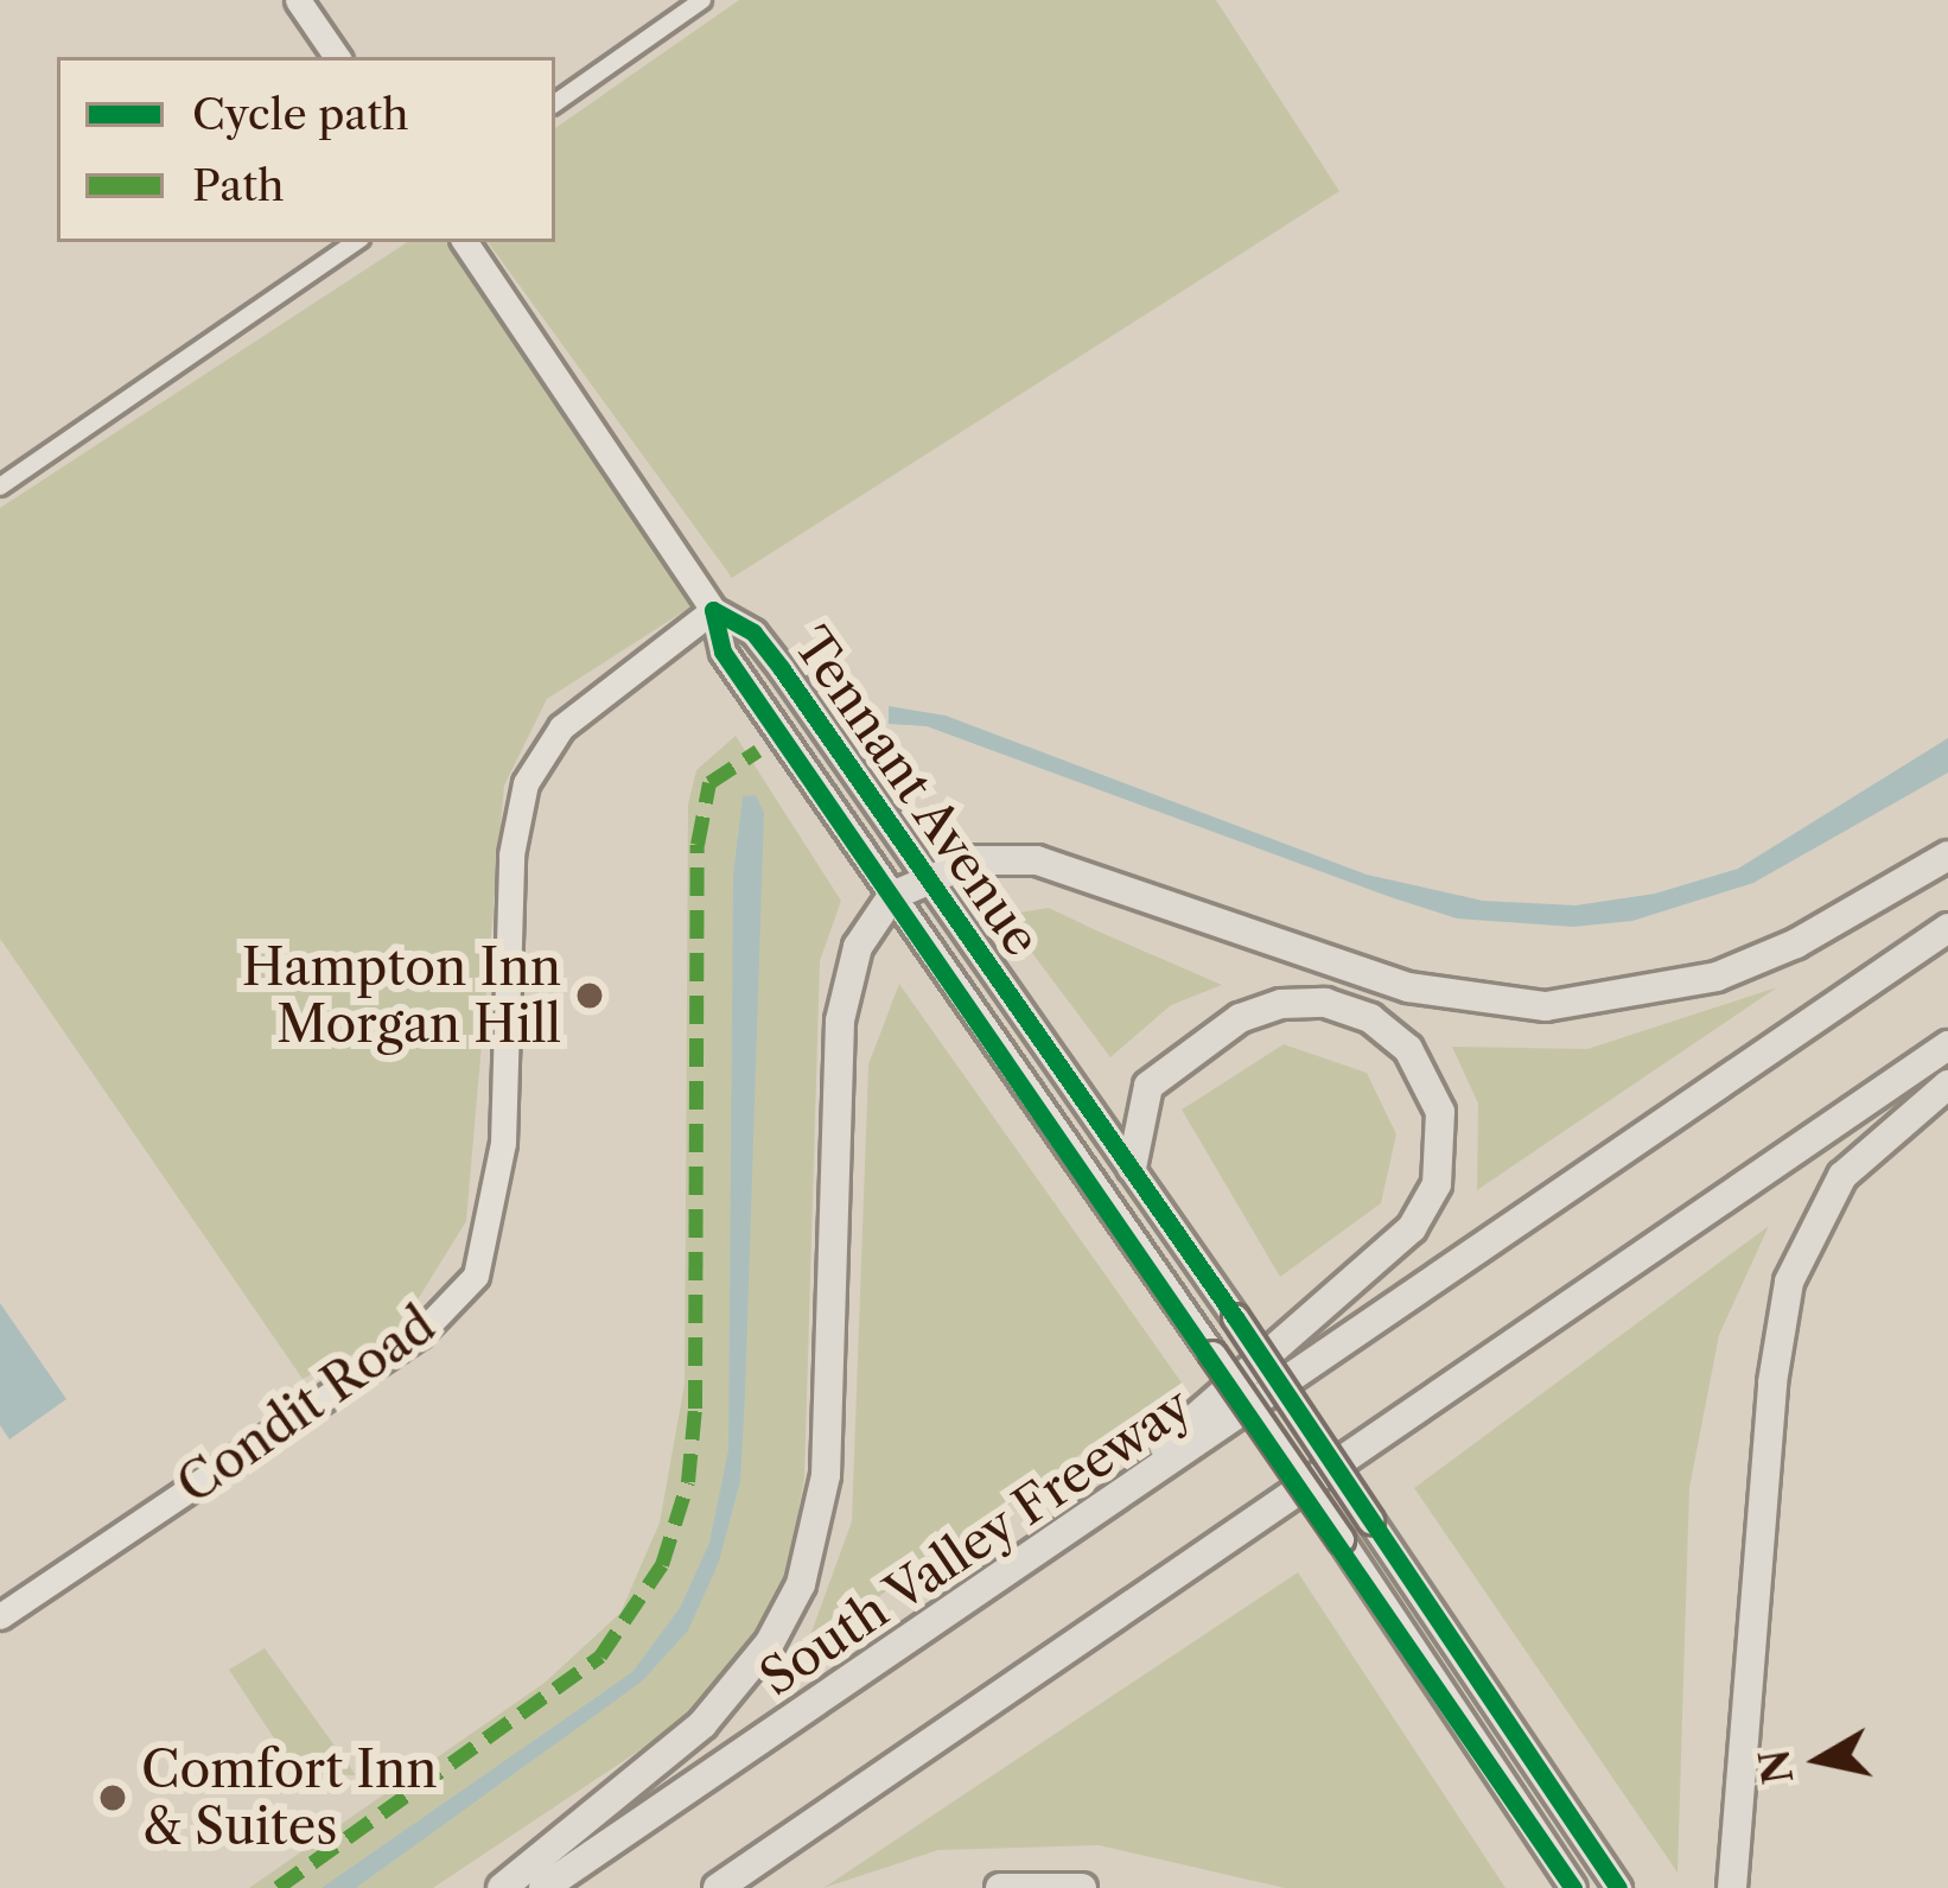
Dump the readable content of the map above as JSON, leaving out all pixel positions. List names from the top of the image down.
{
  "streets": {
    "highway": ["South Valley Freeway"],
    "street": ["Tennant Avenue", "Condit Road"]
  },
  "crossings": [
    ["Tennant Avenue", "Condit Road"]
  ],
  "places": ["Hampton Inn Morgan Hill", "Comfort Inn & Suites"],
  "legend": ["Cycle path", "Path"],
  "north": "left"
}
